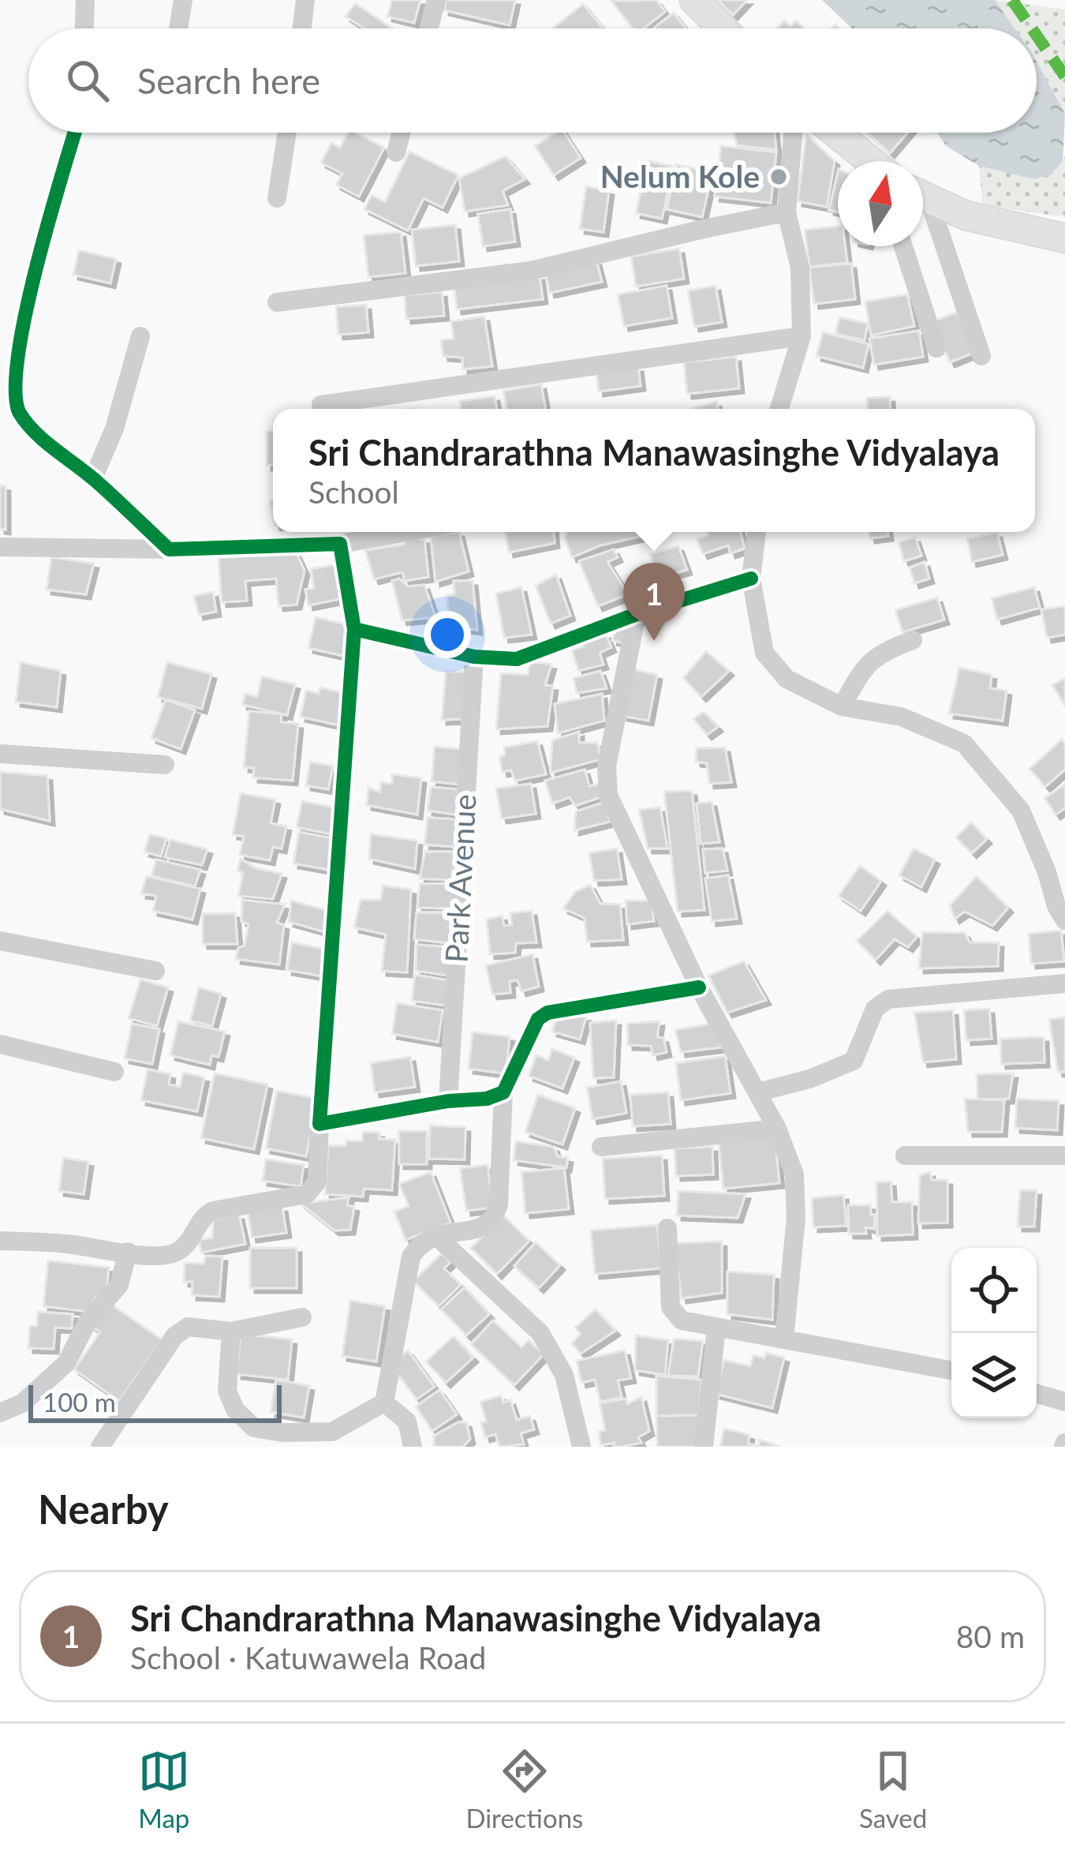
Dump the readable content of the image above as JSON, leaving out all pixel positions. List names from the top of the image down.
{
  "streets": {
    "street": ["Park Avenue"]
  },
  "places": ["Nelum Kole"],
  "scale_bar": "100 m",
  "north": "top",
  "page": {
    "search": "Search here",
    "popup": ["Sri Chandrarathna Manawasinghe Vidyalaya", "School"],
    "pins": "1",
    "scale": "100 m",
    "heading": "Nearby",
    "list": [
      {
        "mark": "1",
        "name": "Sri Chandrarathna Manawasinghe Vidyalaya",
        "note": "School · Katuwawela Road",
        "value": "80 m"
      }
    ],
    "nav": ["Map", "Directions", "Saved"]
  }
}
